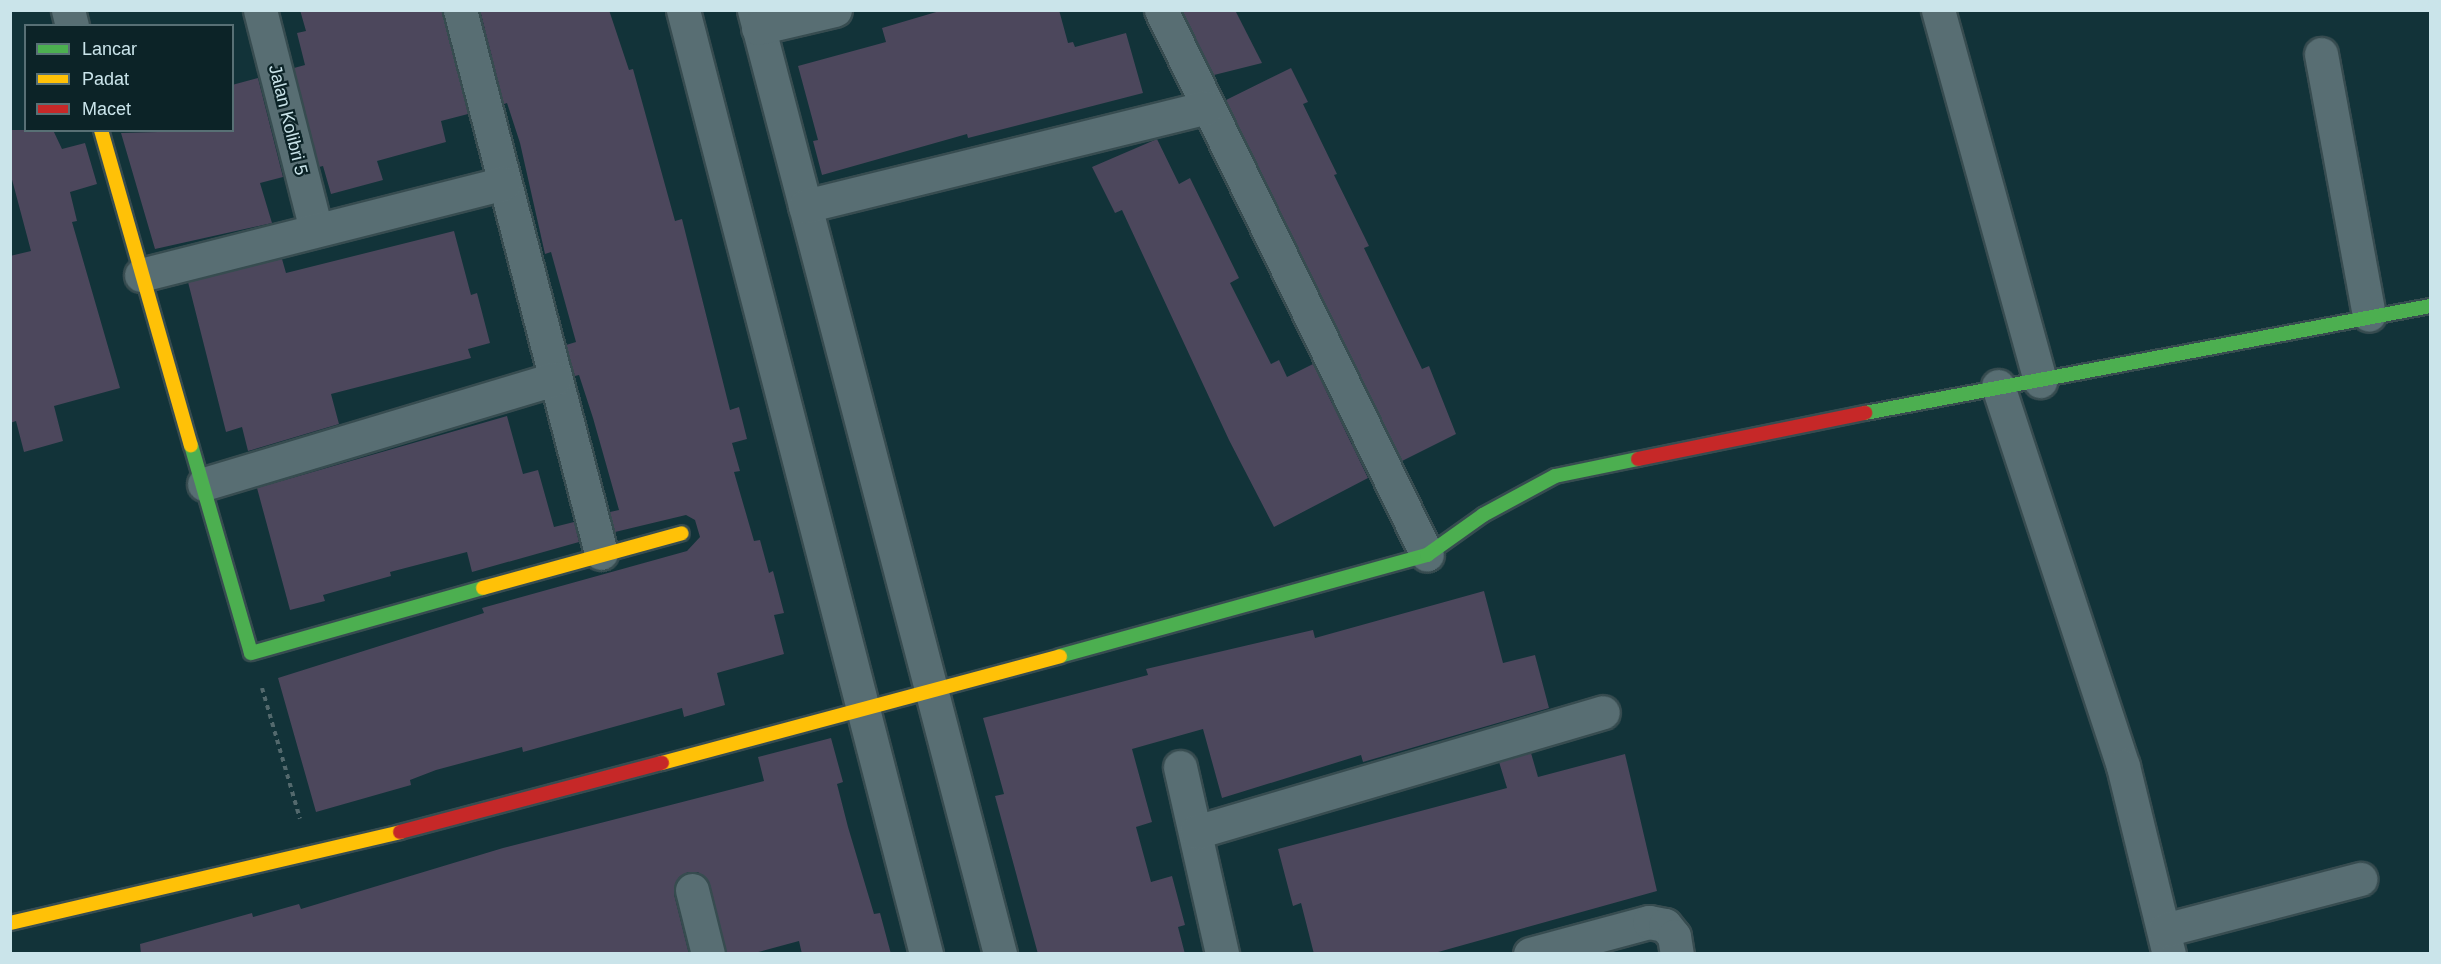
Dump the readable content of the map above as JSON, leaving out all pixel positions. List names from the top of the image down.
{
  "streets": {
    "street": ["Jalan Kolibri 5"]
  },
  "legend": ["Lancar", "Padat", "Macet"]
}
